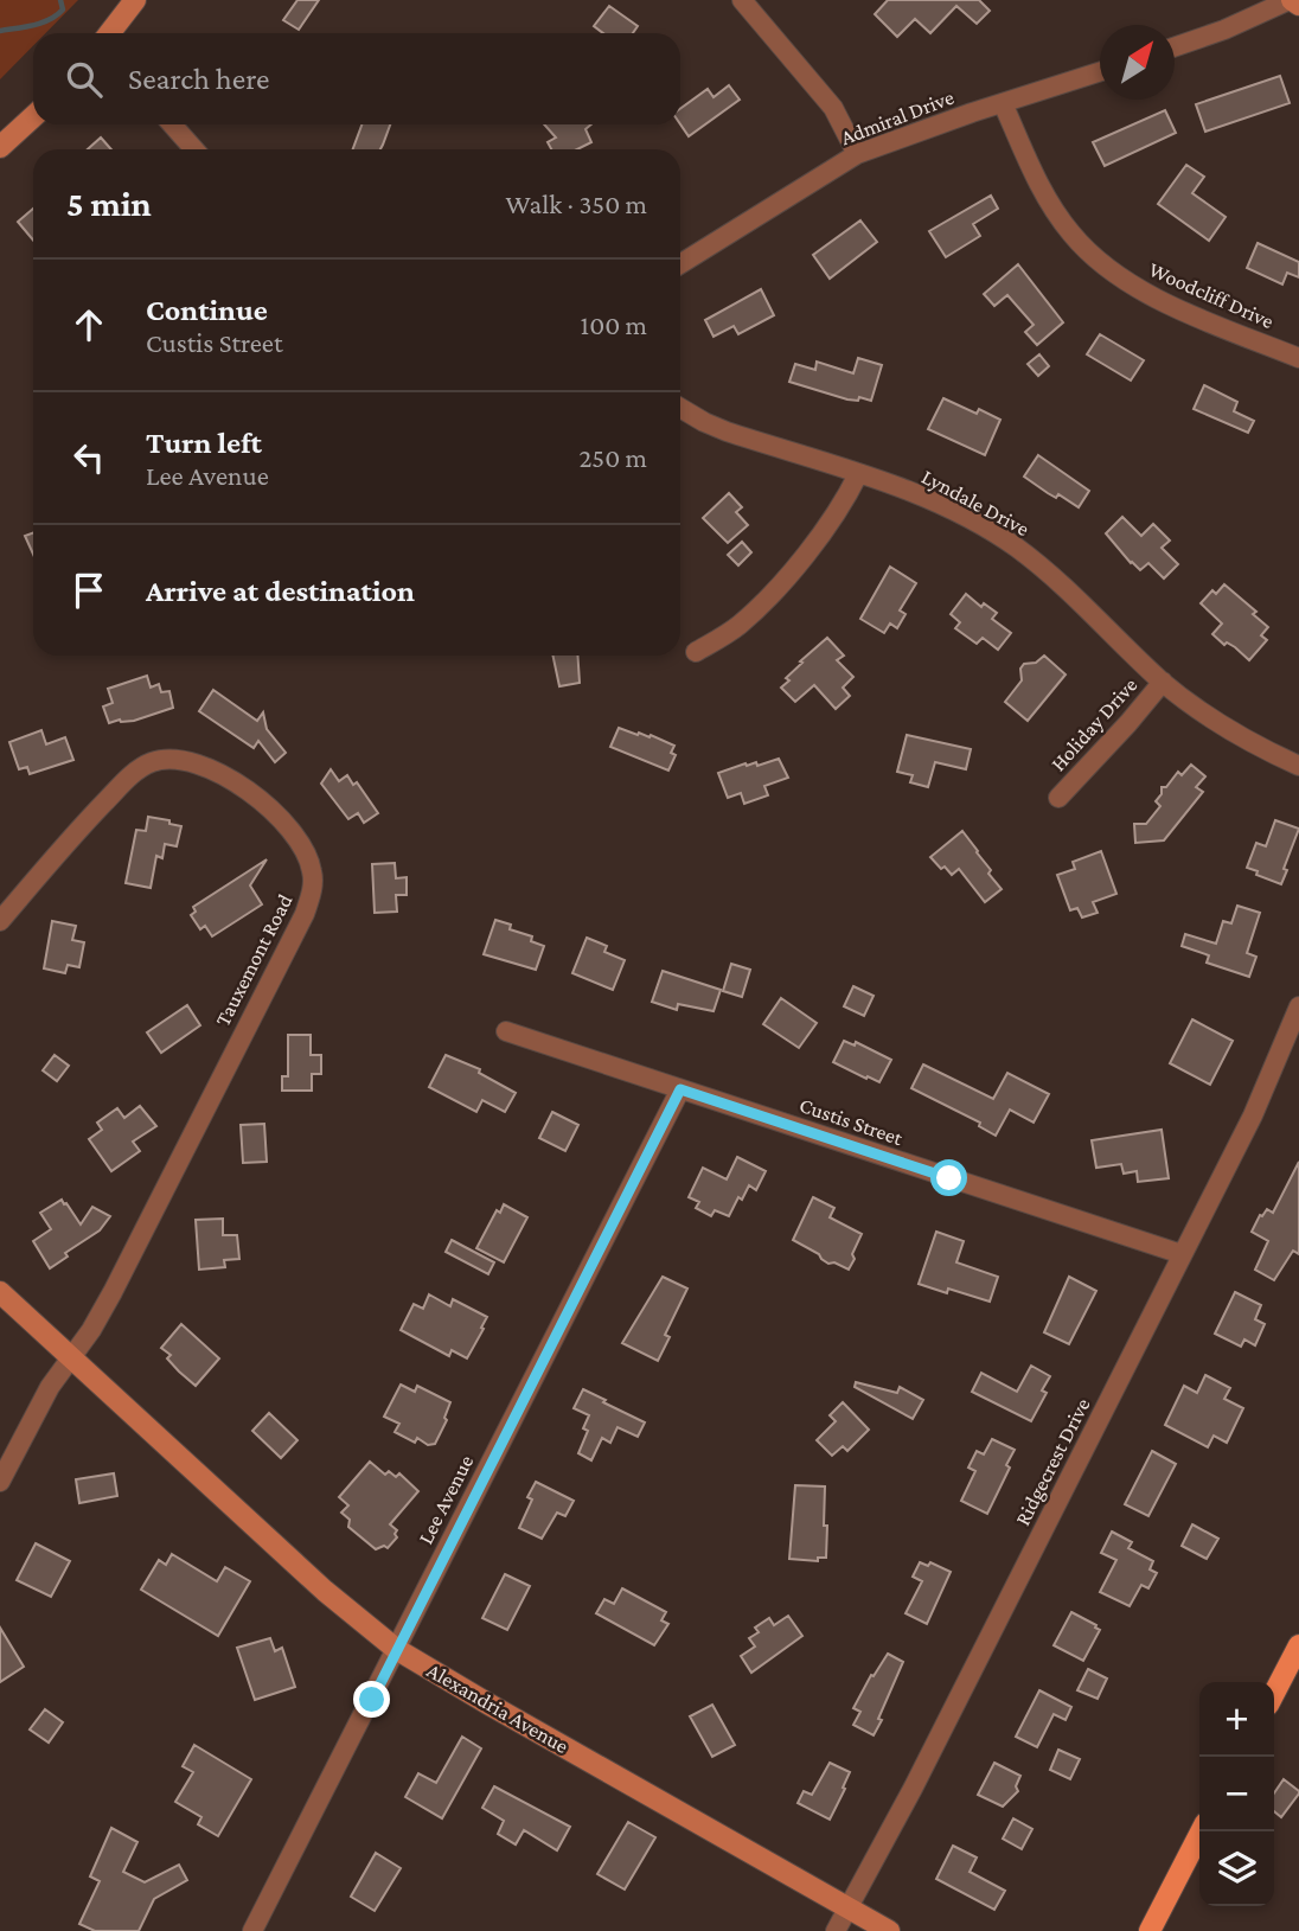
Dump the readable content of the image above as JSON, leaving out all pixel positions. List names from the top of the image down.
{
  "streets": {
    "street": [
      "Admiral Drive",
      "Woodcliff Drive",
      "Lyndale Drive",
      "Holiday Drive",
      "Tauxemont Road",
      "Custis Street",
      "Ridgecrest Drive",
      "Lee Avenue",
      "Alexandria Avenue"
    ]
  },
  "crossings": [
    ["Admiral Drive", "Woodcliff Drive"],
    ["Lyndale Drive", "Holiday Drive"],
    ["Tauxemont Road", "Alexandria Avenue"],
    ["Custis Street", "Ridgecrest Drive"],
    ["Custis Street", "Lee Avenue"],
    ["Ridgecrest Drive", "Alexandria Avenue"],
    ["Lee Avenue", "Alexandria Avenue"]
  ],
  "north": "top right",
  "page": {
    "search": "Search here",
    "heading": ["5 min", "Walk · 350 m"],
    "list": [
      ["Continue", "Custis Street", "100 m"],
      ["Turn left", "Lee Avenue", "250 m"],
      "Arrive at destination"
    ],
    "map_buttons": ["+", "−"]
  }
}
